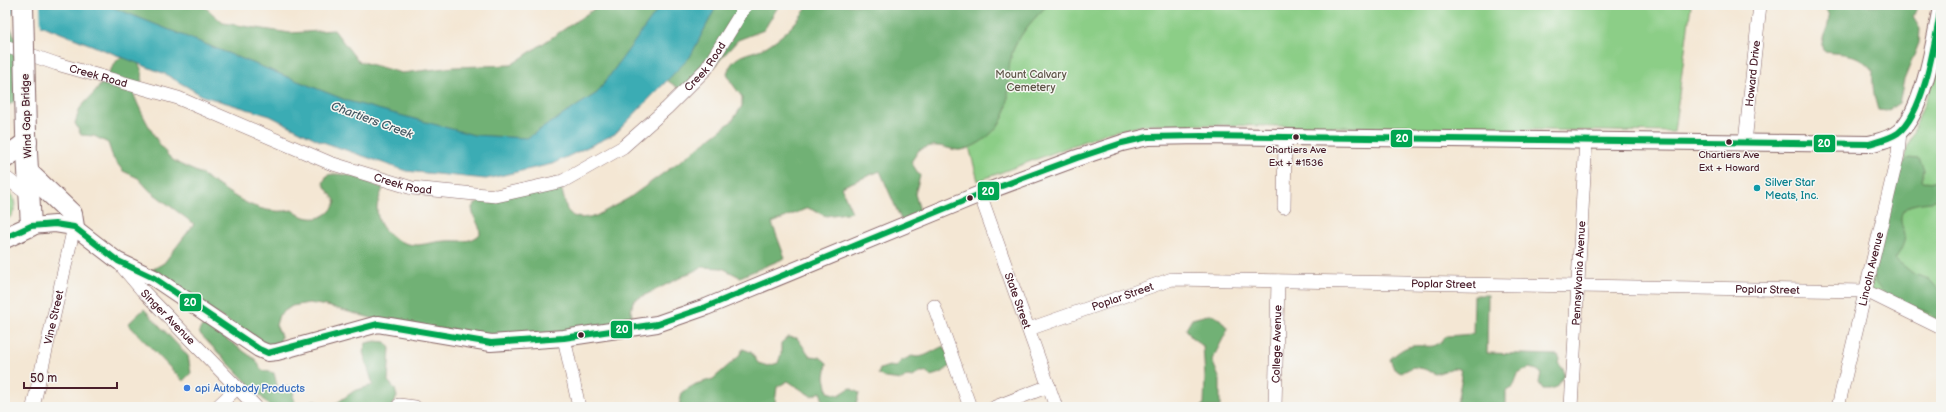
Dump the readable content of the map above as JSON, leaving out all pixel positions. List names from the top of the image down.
{
  "streets": {
    "main road": ["Wind Gap Bridge"],
    "street": [
      "Creek Road",
      "Howard Drive",
      "Lincoln Avenue",
      "Pennsylvania Avenue",
      "Poplar Street",
      "State Street",
      "Singer Avenue",
      "Vine Street",
      "College Avenue"
    ]
  },
  "crossings": [
    ["Wind Gap Bridge", "Singer Avenue"],
    ["Lincoln Avenue", "Poplar Street"],
    ["Pennsylvania Avenue", "Poplar Street"],
    ["Poplar Street", "State Street"],
    ["Poplar Street", "College Avenue"],
    ["Singer Avenue", "Vine Street"]
  ],
  "water": ["Chartiers Creek"],
  "parks": ["Mount Calvary Cemetery"],
  "places": [
    "Chartiers Ave Ext + #1536",
    "Chartiers Ave Ext + Howard",
    "Silver Star Meats, Inc.",
    "api Autobody Products"
  ],
  "lines": ["transit line 20"],
  "scale_bar": "50 m"
}
